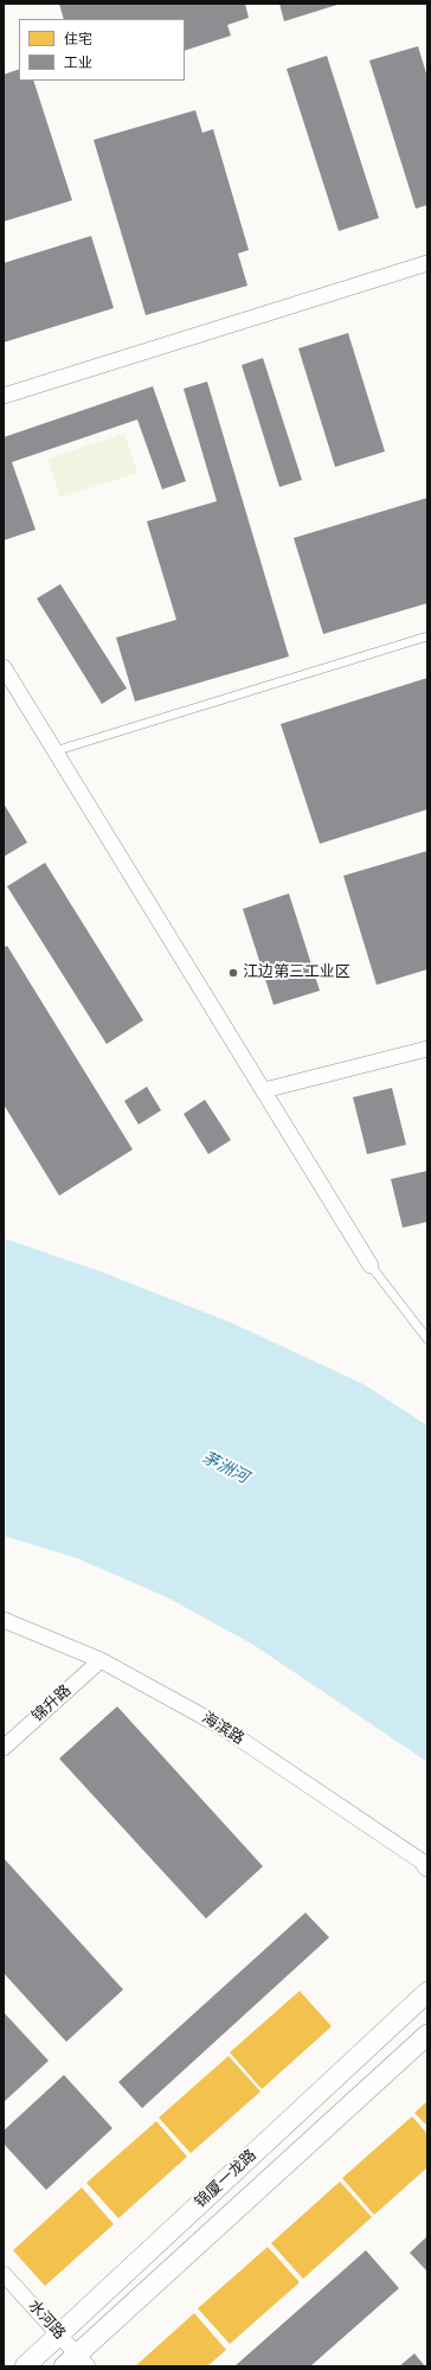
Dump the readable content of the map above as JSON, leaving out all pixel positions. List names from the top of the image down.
{
  "streets": {
    "street": [
      "锦升路",
      "海滨路",
      "锦厦一龙路",
      "水河路"
    ]
  },
  "crossings": [
    ["锦升路", "海滨路"],
    ["锦厦一龙路", "水河路"]
  ],
  "water": ["茅洲河"],
  "places": ["江边第三工业区"],
  "legend": ["住宅", "工业"]
}
